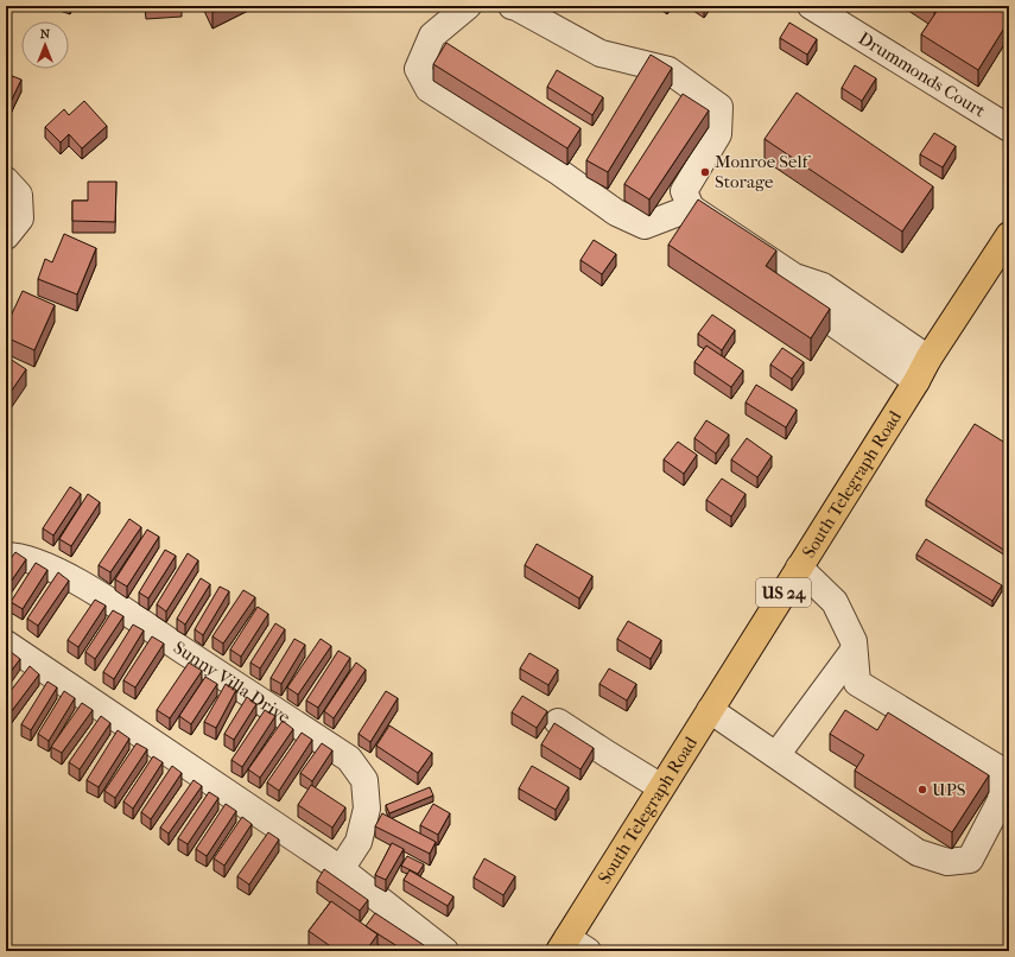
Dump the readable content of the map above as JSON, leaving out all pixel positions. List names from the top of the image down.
{
  "streets": {
    "main road": ["South Telegraph Road", "US 24"],
    "street": ["Drummonds Court", "Sunny Villa Drive"]
  },
  "places": ["Monroe Self Storage", "UPS"],
  "north": "top"
}
